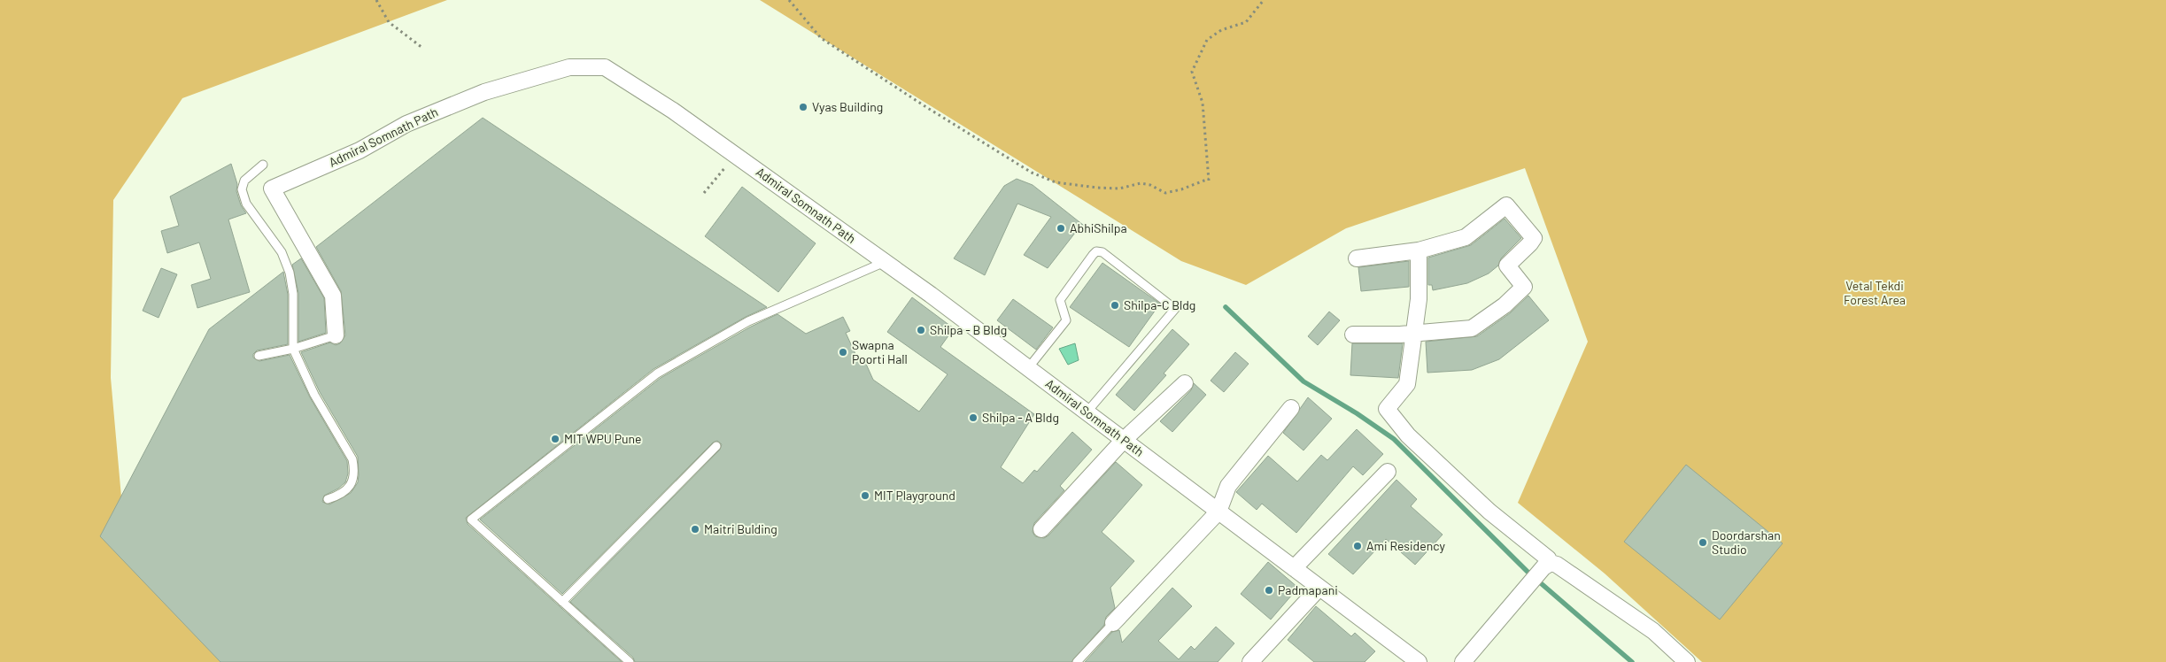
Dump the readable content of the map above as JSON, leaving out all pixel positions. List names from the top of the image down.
{
  "streets": {
    "street": ["Admiral Somnath Path"]
  },
  "parks": ["Vetal Tekdi Forest Area"],
  "places": [
    "Vyas Building",
    "AbhiShilpa",
    "Shilpa-C Bldg",
    "Shilpa - B Bldg",
    "Swapna Poorti Hall",
    "Shilpa - A Bldg",
    "MIT WPU Pune",
    "MIT Playground",
    "Maitri Bulding",
    "Doordarshan Studio",
    "Ami Residency",
    "Padmapani"
  ]
}
